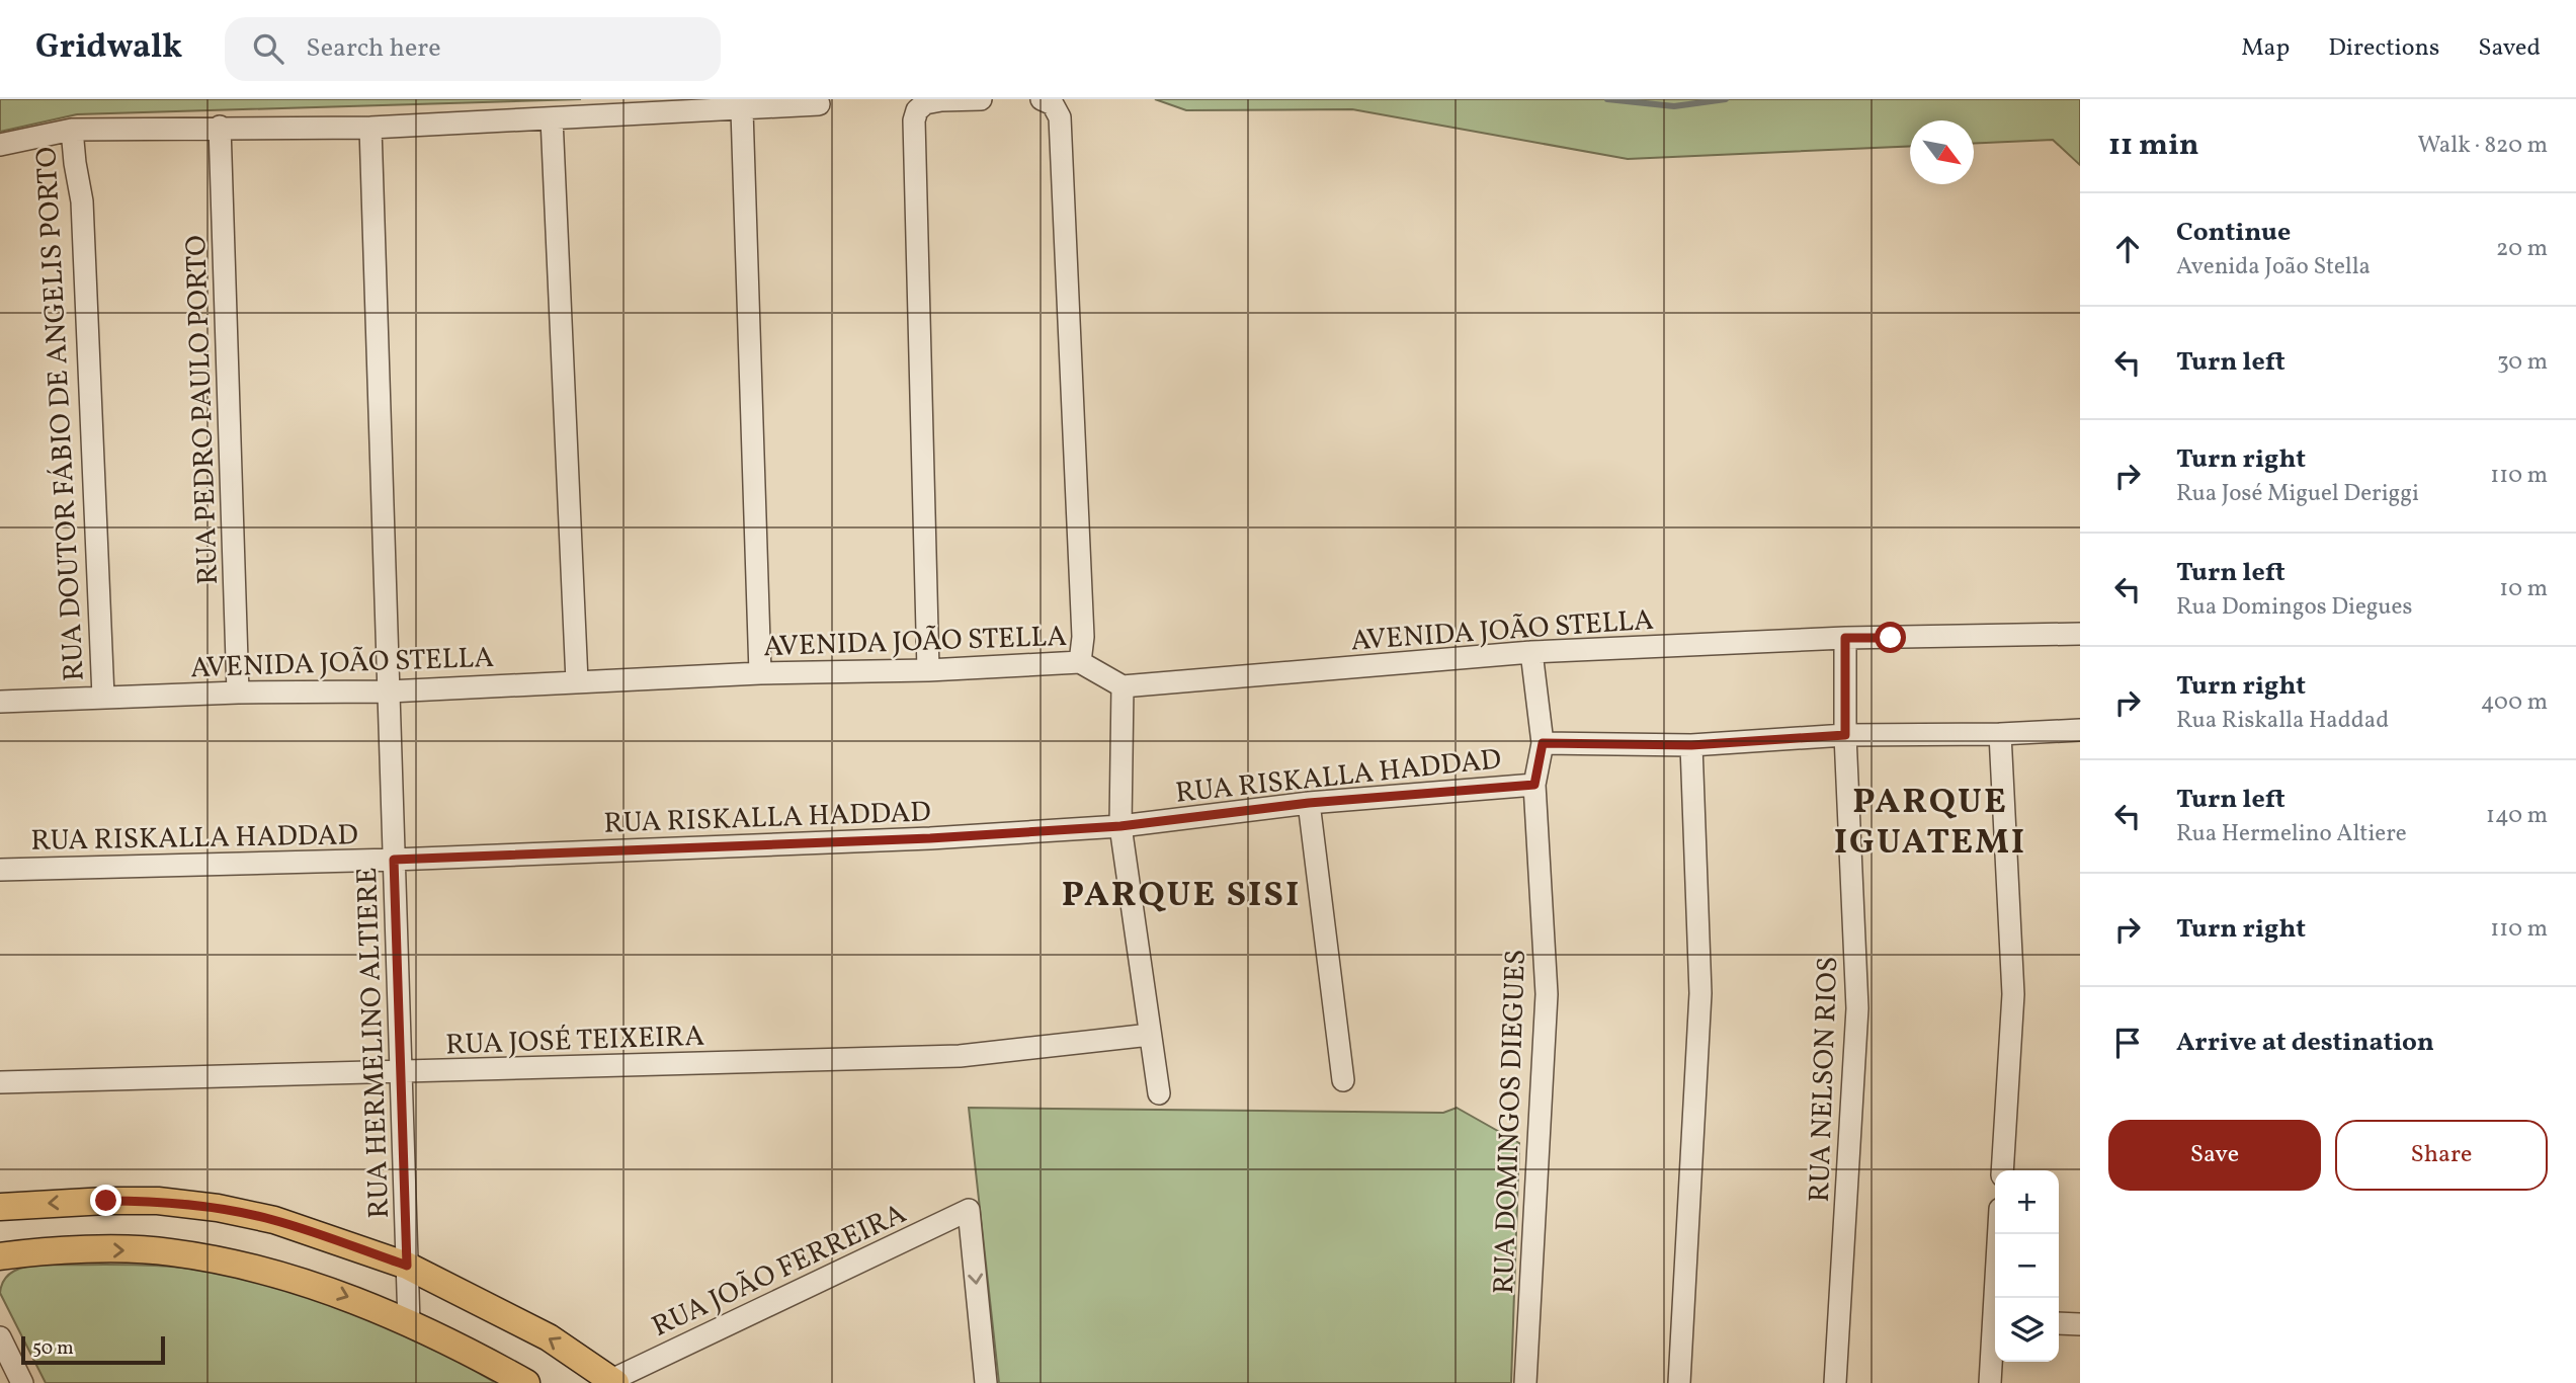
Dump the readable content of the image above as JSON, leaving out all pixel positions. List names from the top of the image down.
{
  "streets": {
    "street": [
      "RUA PEDRO PAULO PORTO",
      "RUA DOUTOR FÁBIO DE ANGELIS PORTO",
      "AVENIDA JOÃO STELLA",
      "RUA RISKALLA HADDAD",
      "RUA JOSÉ TEIXEIRA",
      "RUA HERMELINO ALTIERE",
      "RUA NELSON RIOS",
      "RUA DOMINGOS DIEGUES",
      "RUA JOÃO FERREIRA"
    ]
  },
  "crossings": [
    ["RUA PEDRO PAULO PORTO", "AVENIDA JOÃO STELLA"],
    ["RUA DOUTOR FÁBIO DE ANGELIS PORTO", "AVENIDA JOÃO STELLA"],
    ["AVENIDA JOÃO STELLA", "RUA HERMELINO ALTIERE"],
    ["AVENIDA JOÃO STELLA", "RUA NELSON RIOS"],
    ["AVENIDA JOÃO STELLA", "RUA DOMINGOS DIEGUES"],
    ["RUA RISKALLA HADDAD", "RUA HERMELINO ALTIERE"],
    ["RUA RISKALLA HADDAD", "RUA DOMINGOS DIEGUES"],
    ["RUA JOSÉ TEIXEIRA", "RUA HERMELINO ALTIERE"]
  ],
  "districts": ["PARQUE IGUATEMI", "PARQUE SISI"],
  "scale_bar": "50 m",
  "north": "bottom right",
  "page": {
    "header": "Gridwalk",
    "search": "Search here",
    "nav": ["Map", "Directions", "Saved"],
    "heading": ["11 min", "Walk · 820 m"],
    "list": [
      ["Continue", "Avenida João Stella", "20 m"],
      ["Turn left", "30 m"],
      ["Turn right", "Rua José Miguel Deriggi", "110 m"],
      ["Turn left", "Rua Domingos Diegues", "10 m"],
      ["Turn right", "Rua Riskalla Haddad", "400 m"],
      ["Turn left", "Rua Hermelino Altiere", "140 m"],
      ["Turn right", "110 m"],
      "Arrive at destination"
    ],
    "buttons": ["Save", "Share"],
    "map_buttons": ["+", "−"],
    "scale": "50 m"
  }
}
